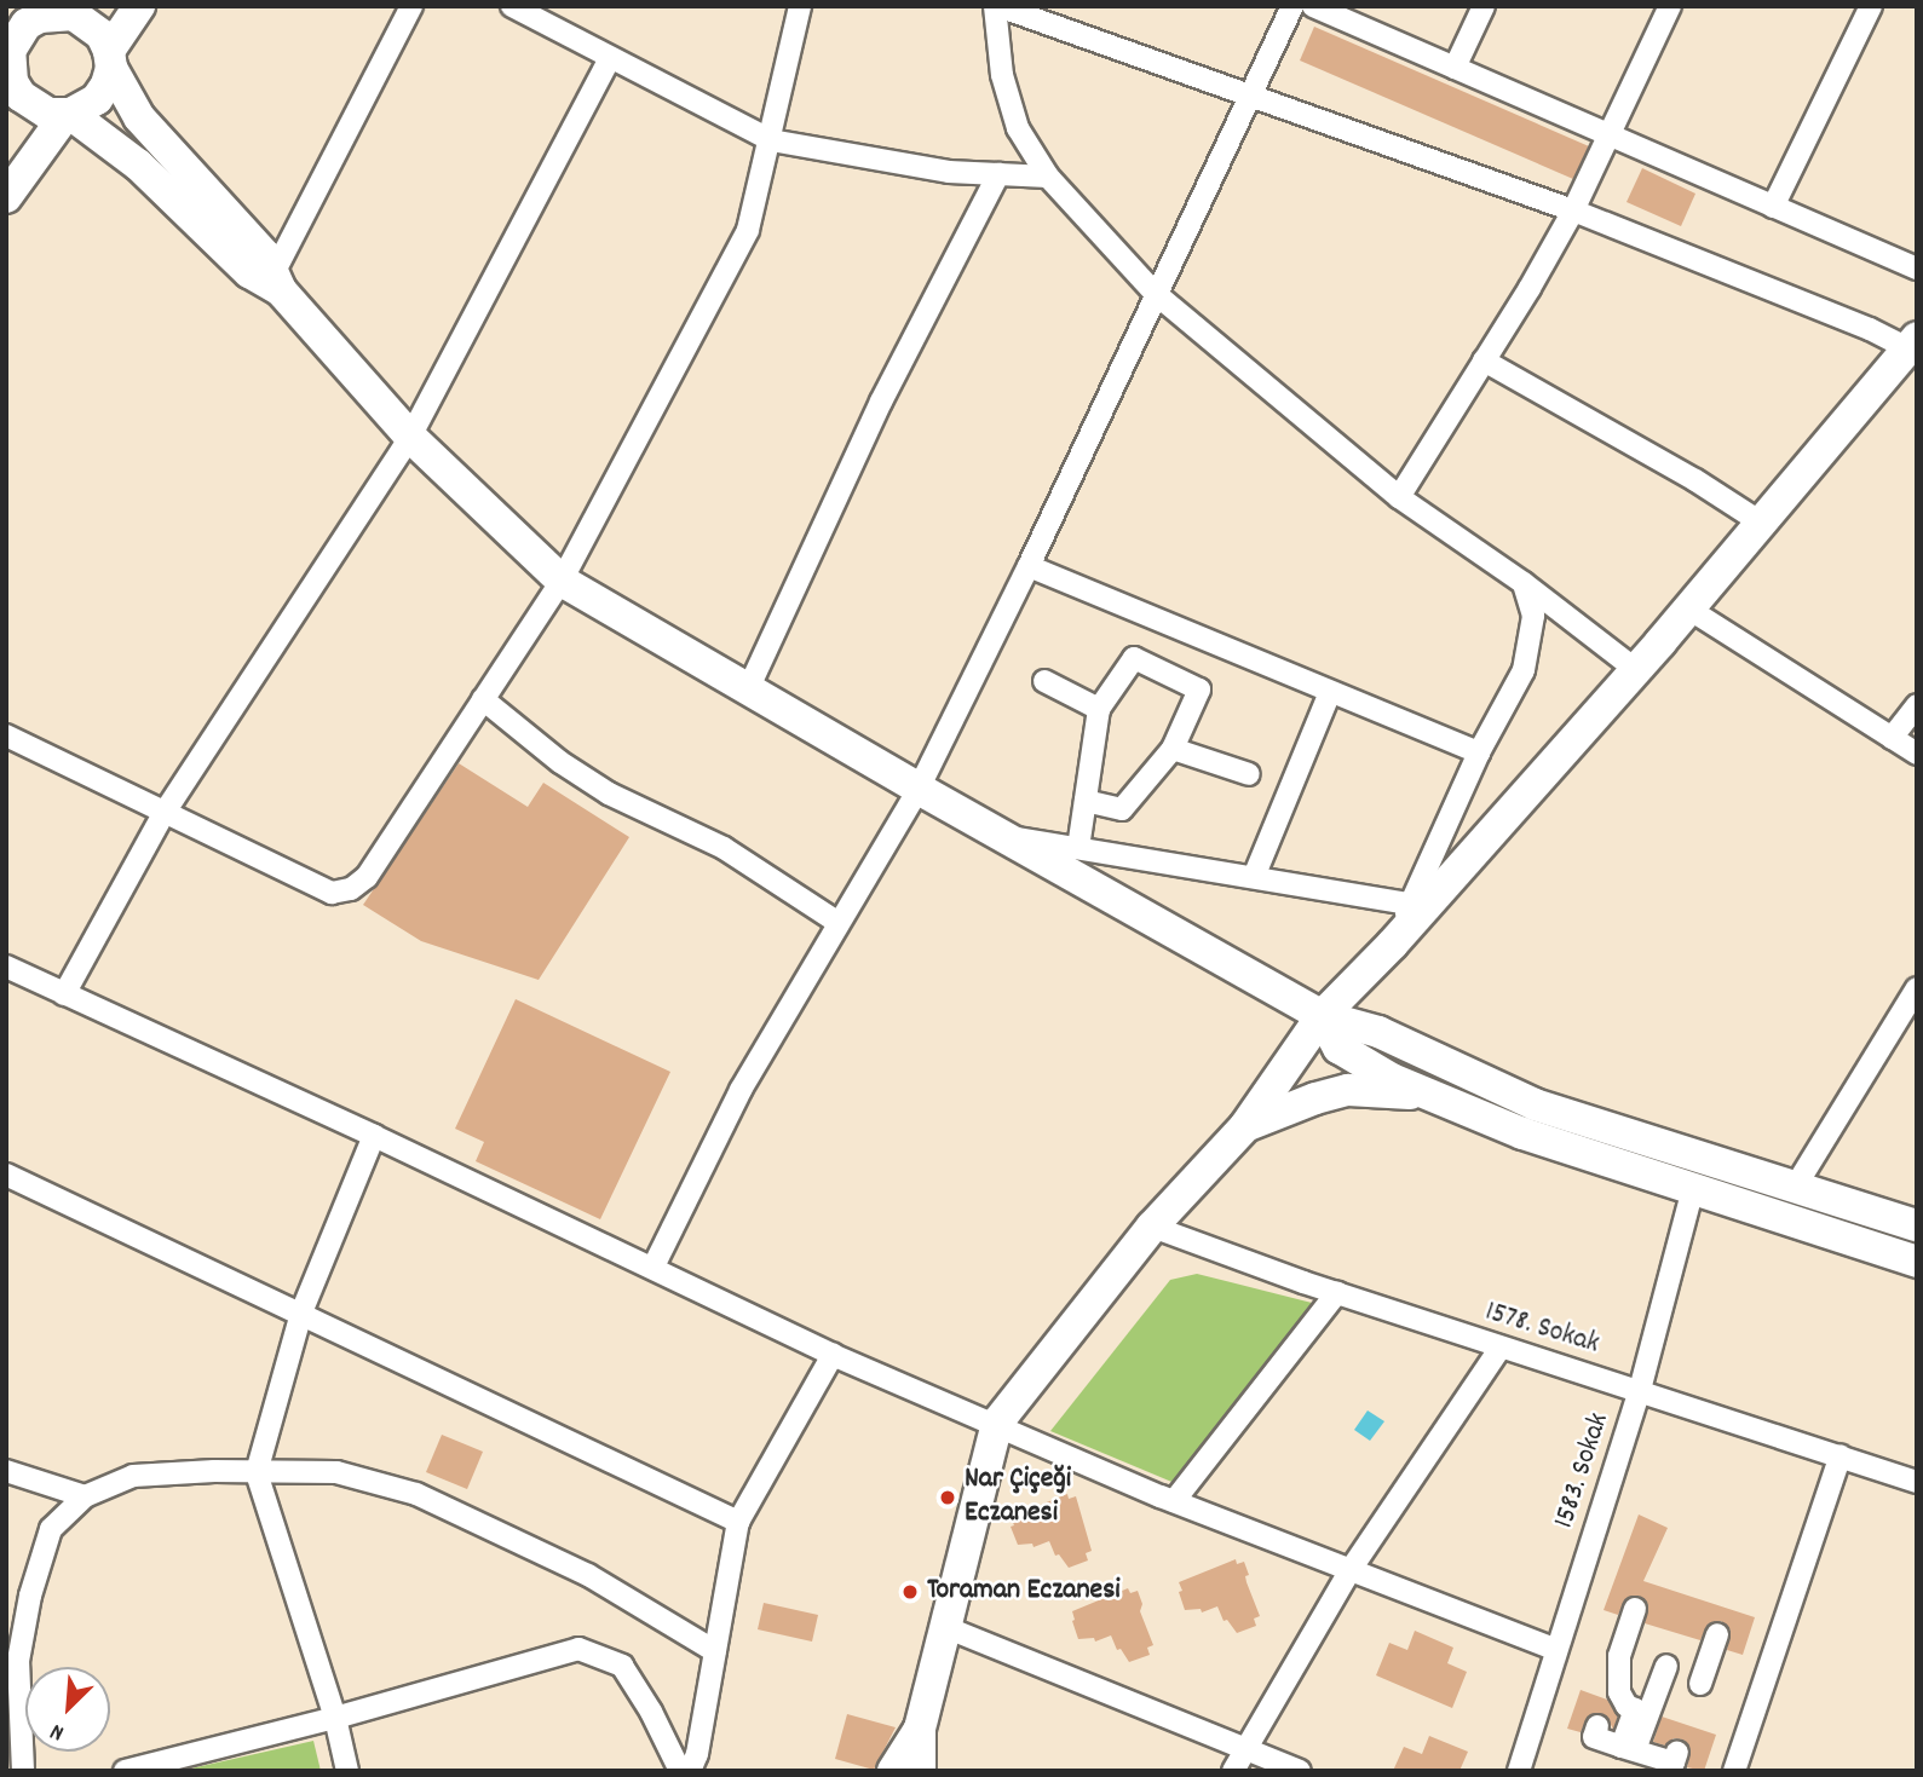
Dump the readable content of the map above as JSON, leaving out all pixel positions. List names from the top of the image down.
{
  "streets": {
    "street": ["1578. Sokak", "1583. Sokak"]
  },
  "crossings": [
    ["1578. Sokak", "1583. Sokak"]
  ],
  "places": ["Nar Çiçeği Eczanesi", "Toraman Eczanesi"],
  "north": "bottom left"
}
